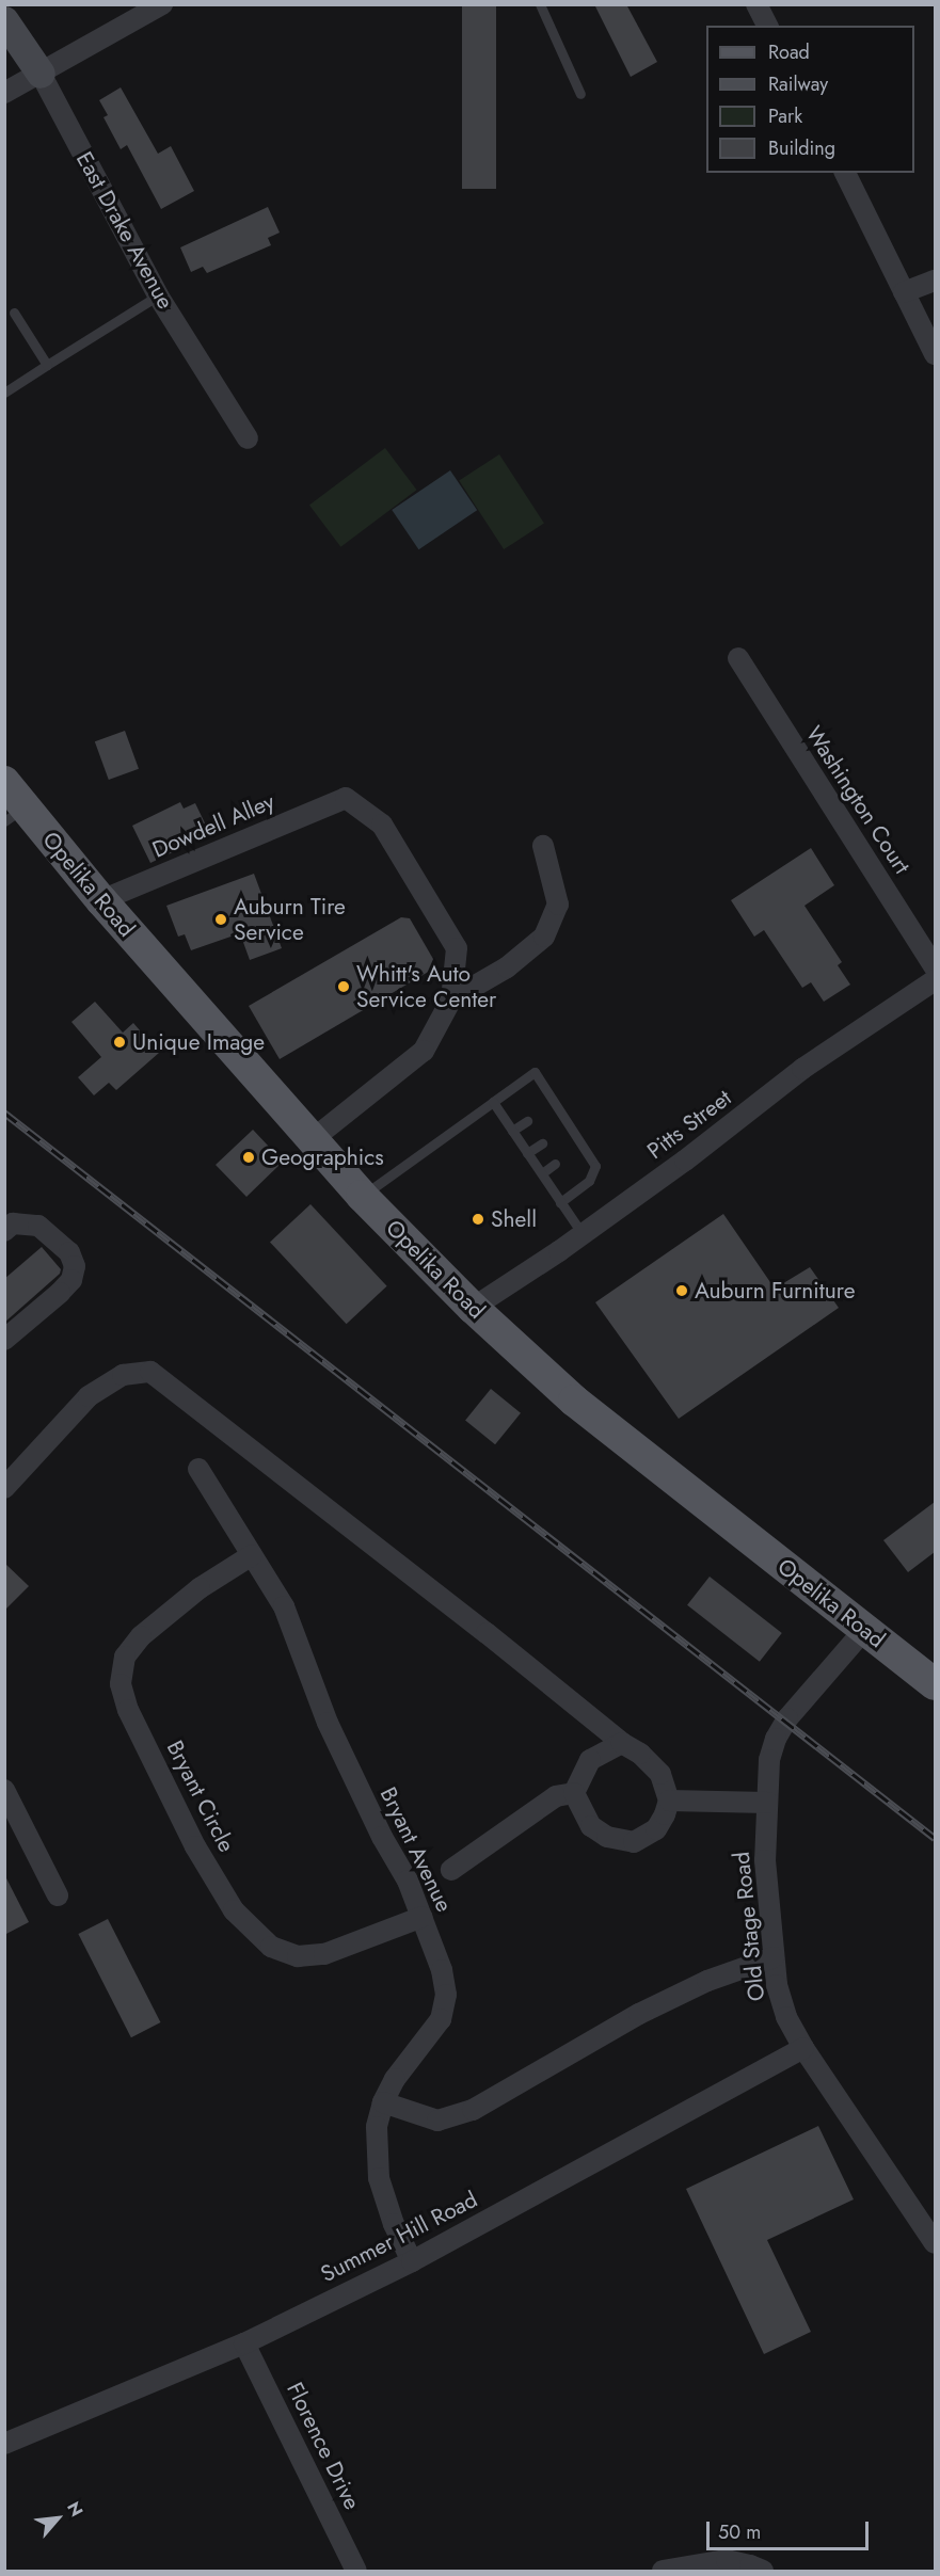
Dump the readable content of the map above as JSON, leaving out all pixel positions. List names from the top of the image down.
{
  "streets": {
    "main road": ["Opelika Road"],
    "street": [
      "East Drake Avenue",
      "Washington Court",
      "Dowdell Alley",
      "Pitts Street",
      "Bryant Circle",
      "Bryant Avenue",
      "Old Stage Road",
      "Summer Hill Road",
      "Florence Drive"
    ]
  },
  "crossings": [
    ["Dowdell Alley", "Opelika Road"],
    ["Opelika Road", "Pitts Street"],
    ["Opelika Road", "Old Stage Road"],
    ["Bryant Circle", "Bryant Avenue"],
    ["Bryant Avenue", "Summer Hill Road"],
    ["Old Stage Road", "Summer Hill Road"],
    ["Summer Hill Road", "Florence Drive"]
  ],
  "places": [
    "Auburn Tire Service",
    "Whitt's Auto Service Center",
    "Unique Image",
    "Geographics",
    "Shell",
    "Auburn Furniture"
  ],
  "legend": [
    "Road",
    "Railway",
    "Park",
    "Building"
  ],
  "scale_bar": "50 m",
  "north": "top right"
}
